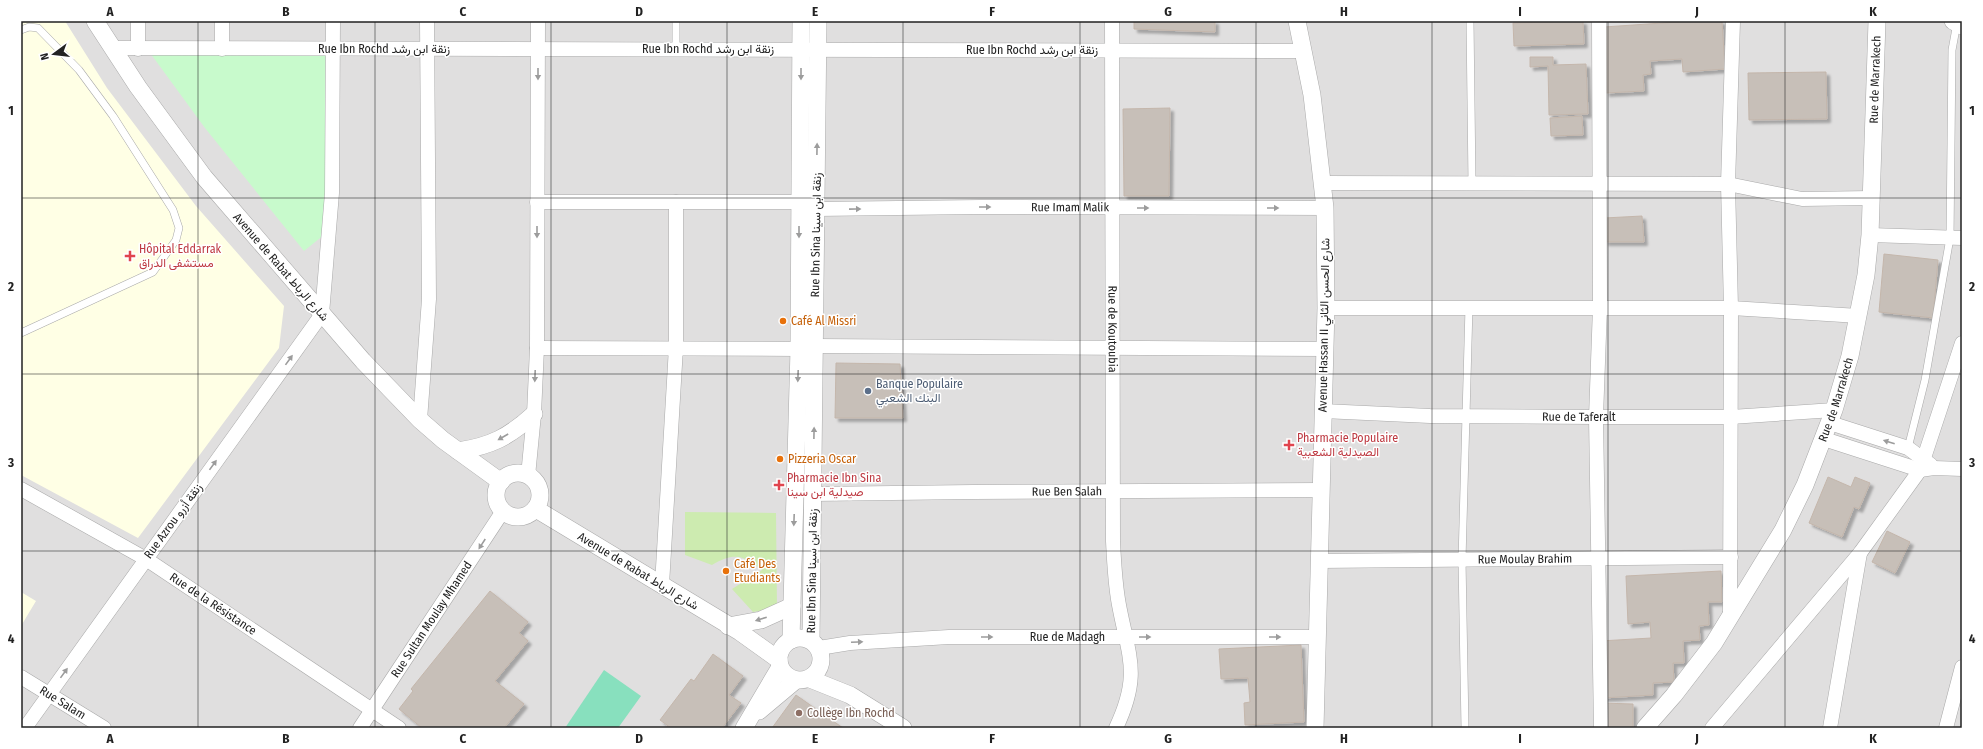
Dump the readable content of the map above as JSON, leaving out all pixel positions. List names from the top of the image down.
{
  "streets": {
    "street": [
      "Rue Ibn Rochd زنقة ابن رشد",
      "Rue de Marrakech",
      "Rue Imam Malik",
      "Rue Ibn Sina زنقة ابن سينا",
      "Avenue de Rabat شارع الرباط",
      "Avenue Hassan II شارع الحسن الثاني",
      "Rue de Koutoubia",
      "Rue de Taferalt",
      "Rue Ben Salah",
      "Rue Azrou زنقة أزرو",
      "Rue Moulay Brahim",
      "Rue de la Résistance",
      "Rue Sultan Moulay Mhamed",
      "Rue de Madagh",
      "Rue Salam"
    ]
  },
  "crossings": [
    ["Rue Ibn Rochd زنقة ابن رشد", "Rue Ibn Sina زنقة ابن سينا"],
    ["Rue Ibn Rochd زنقة ابن رشد", "Avenue de Rabat شارع الرباط"],
    ["Rue Ibn Rochd زنقة ابن رشد", "Avenue Hassan II شارع الحسن الثاني"],
    ["Rue Ibn Rochd زنقة ابن رشد", "Rue de Koutoubia"],
    ["Rue de Marrakech", "Rue de Taferalt"],
    ["Rue Imam Malik", "Rue Ibn Sina زنقة ابن سينا"],
    ["Rue Imam Malik", "Avenue Hassan II شارع الحسن الثاني"],
    ["Rue Imam Malik", "Rue de Koutoubia"],
    ["Rue Ibn Sina زنقة ابن سينا", "Avenue de Rabat شارع الرباط"],
    ["Rue Ibn Sina زنقة ابن سينا", "Rue Ben Salah"],
    ["Rue Ibn Sina زنقة ابن سينا", "Rue de Madagh"],
    ["Avenue de Rabat شارع الرباط", "Rue Azrou زنقة أزرو"],
    ["Avenue de Rabat شارع الرباط", "Rue Sultan Moulay Mhamed"],
    ["Avenue de Rabat شارع الرباط", "Rue de Madagh"],
    ["Avenue Hassan II شارع الحسن الثاني", "Rue de Taferalt"],
    ["Avenue Hassan II شارع الحسن الثاني", "Rue Ben Salah"],
    ["Avenue Hassan II شارع الحسن الثاني", "Rue Moulay Brahim"],
    ["Avenue Hassan II شارع الحسن الثاني", "Rue de Madagh"],
    ["Rue de Koutoubia", "Rue Ben Salah"],
    ["Rue de Koutoubia", "Rue de Madagh"],
    ["Rue Azrou زنقة أزرو", "Rue de la Résistance"],
    ["Rue Azrou زنقة أزرو", "Rue Salam"],
    ["Rue de la Résistance", "Rue Sultan Moulay Mhamed"]
  ],
  "one_way": [
    "Rue Imam Malik",
    "Rue Azrou زنقة أزرو",
    "Rue Sultan Moulay Mhamed",
    "Rue de Madagh"
  ],
  "places": {
    "health": ["Hôpital Eddarrak مستشفى الدراق", "Pharmacie Populaire الصيدلية الشعبية", "Pharmacie Ibn Sina صيدلية ابن سينا"],
    "other": [
      "Café Al Missri",
      "Banque Populaire البنك الشعبي",
      "Pizzeria Oscar",
      "Café Des Etudiants",
      "Collège Ibn Rochd"
    ]
  },
  "north": "left",
  "grid": {
    "columns": [
      "A",
      "B",
      "C",
      "D",
      "E",
      "F",
      "G",
      "H",
      "I",
      "J",
      "K"
    ],
    "rows": [
      "1",
      "2",
      "3",
      "4"
    ]
  }
}
